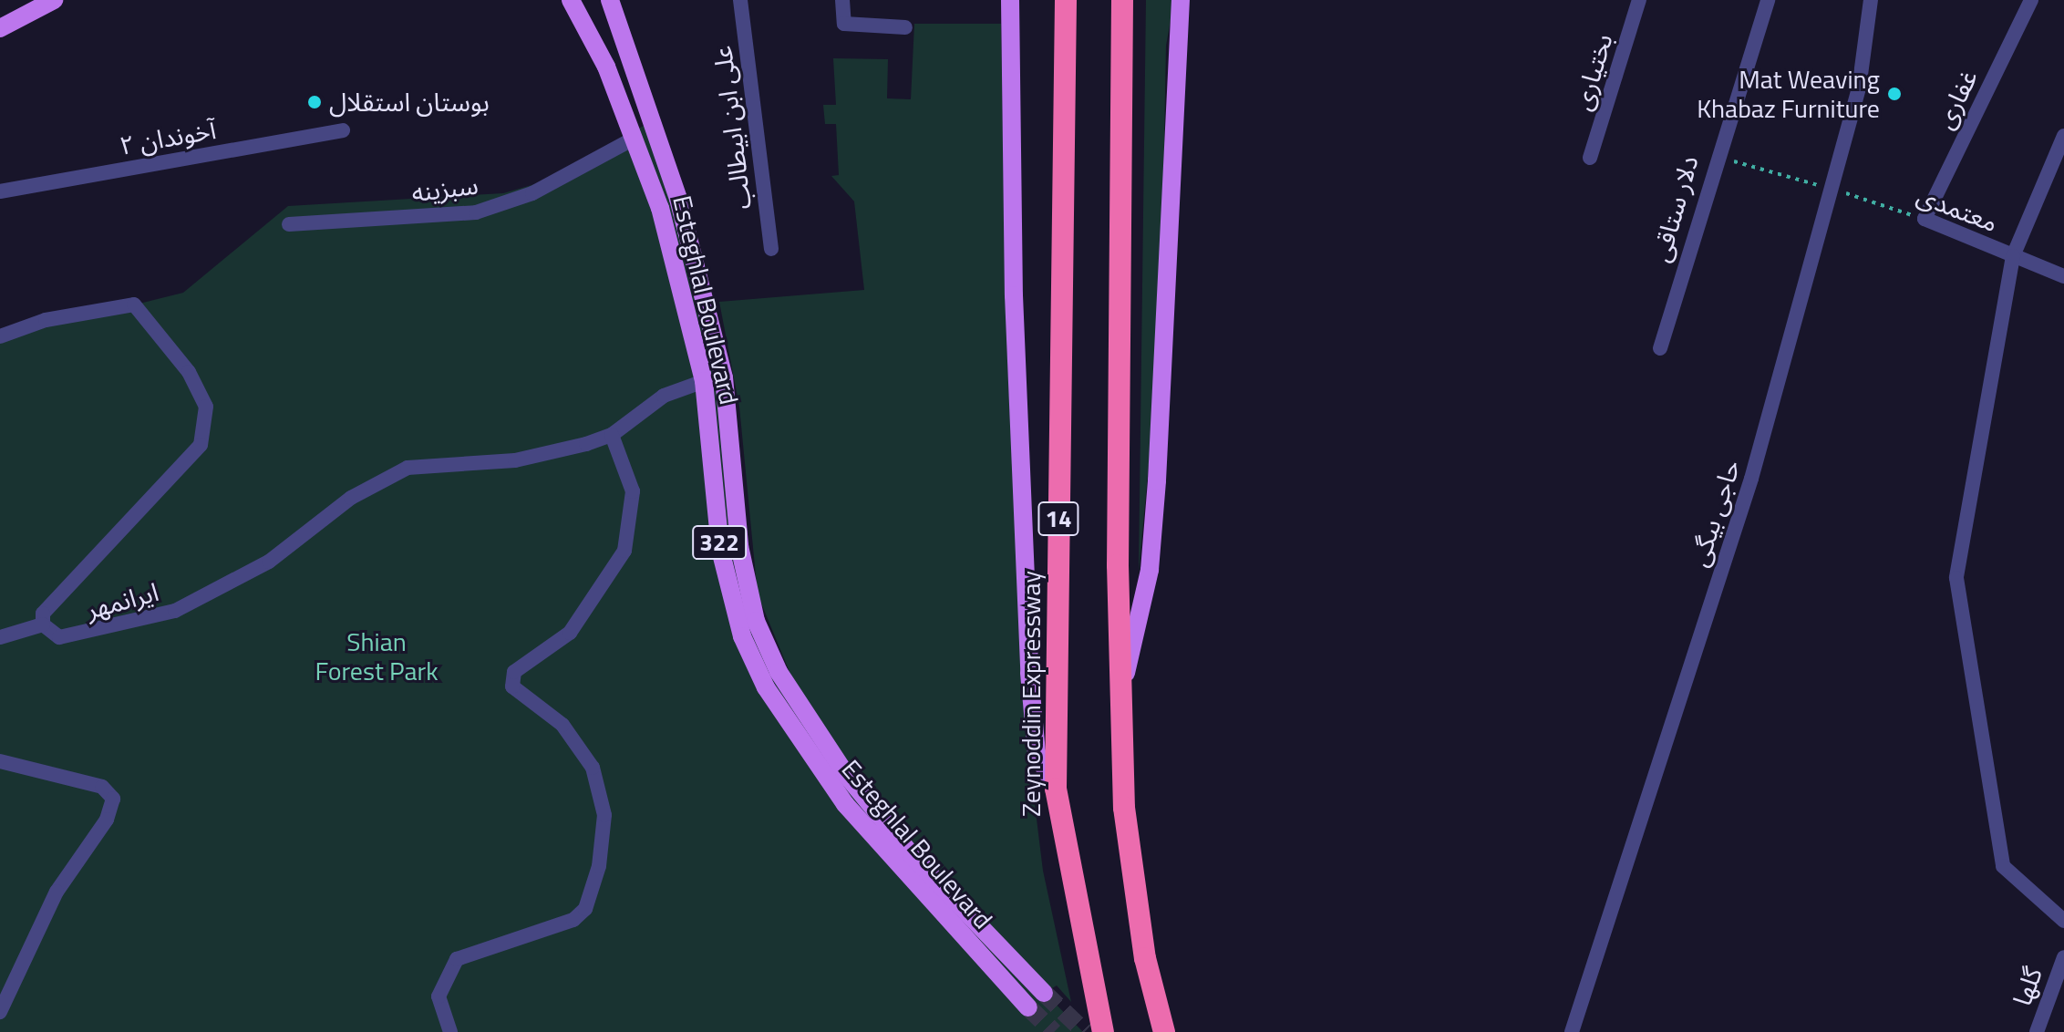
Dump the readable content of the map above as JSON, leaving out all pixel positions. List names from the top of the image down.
{
  "streets": {
    "highway": ["14", "Zeynoddin Expressway"],
    "main road": ["Esteghlal Boulevard", "322"],
    "street": [
      "بختیاری",
      "غفاری",
      "علی ابن ابیطالب",
      "آخوندان ۲",
      "سبزینه",
      "دلار ستاقی",
      "معتمدی",
      "حاجی بیگی",
      "ایرانمهر",
      "گلها"
    ]
  },
  "crossings": [
    ["غفاری", "معتمدی"],
    ["سبزینه", "Esteghlal Boulevard"],
    ["معتمدی", "حاجی بیگی"],
    ["Esteghlal Boulevard", "ایرانمهر"]
  ],
  "parks": ["Shian Forest Park"],
  "places": ["Mat Weaving Khabaz Furniture", "بوستان استقلال"]
}
